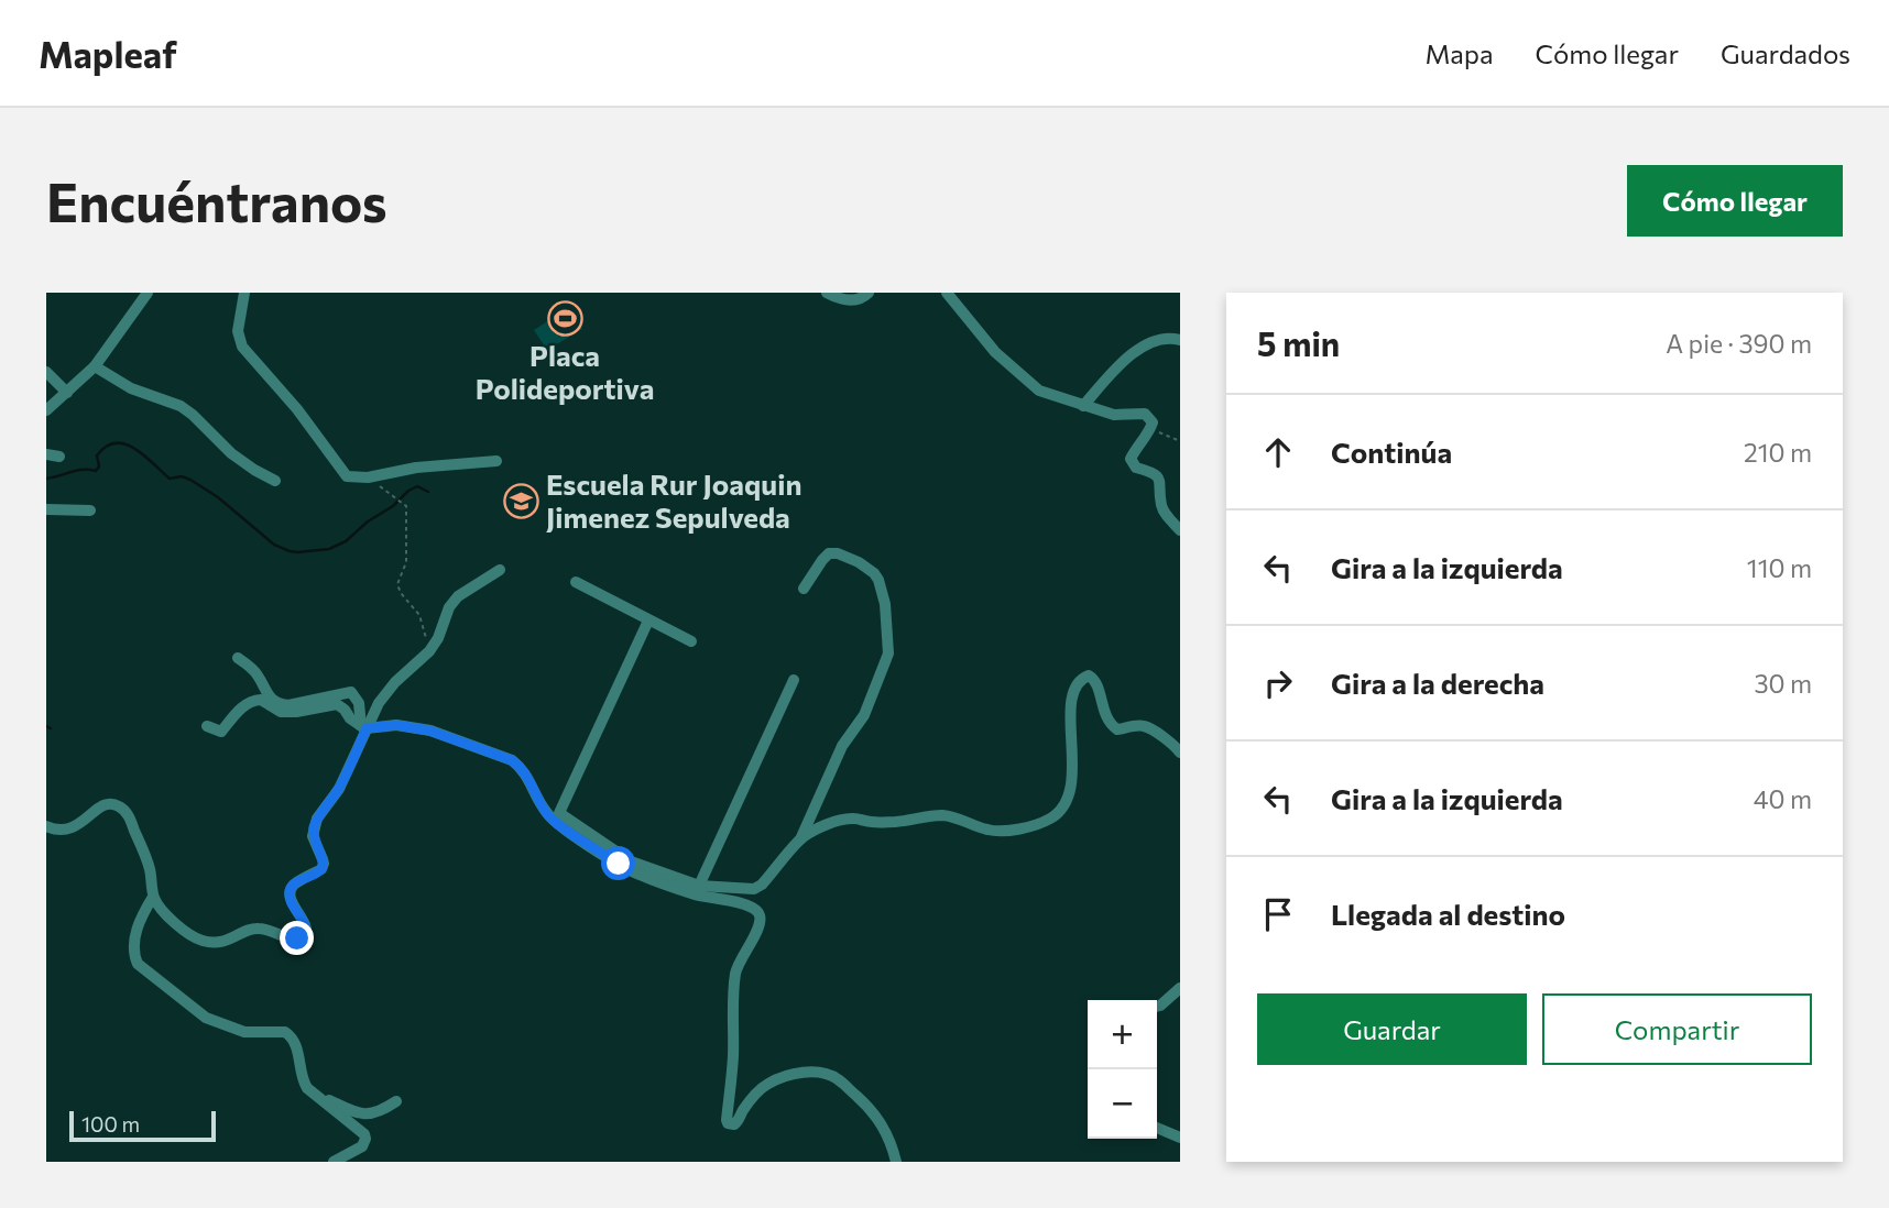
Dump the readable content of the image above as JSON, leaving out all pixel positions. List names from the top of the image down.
{
  "places": {
    "sports": ["Placa Polideportiva"],
    "school or university": ["Escuela Rur Joaquin Jimenez Sepulveda"]
  },
  "scale_bar": "100 m",
  "page": {
    "header": "Mapleaf",
    "nav": ["Mapa", "Cómo llegar", "Guardados"],
    "buttons": [
      "Cómo llegar",
      ["Guardar", "Compartir"]
    ],
    "title": "Encuéntranos",
    "heading": ["5 min", "A pie · 390 m"],
    "list": [
      ["Continúa", "210 m"],
      ["Gira a la izquierda", "110 m"],
      ["Gira a la derecha", "30 m"],
      ["Gira a la izquierda", "40 m"],
      "Llegada al destino"
    ],
    "map_buttons": ["+", "−"],
    "scale": "100 m"
  }
}
